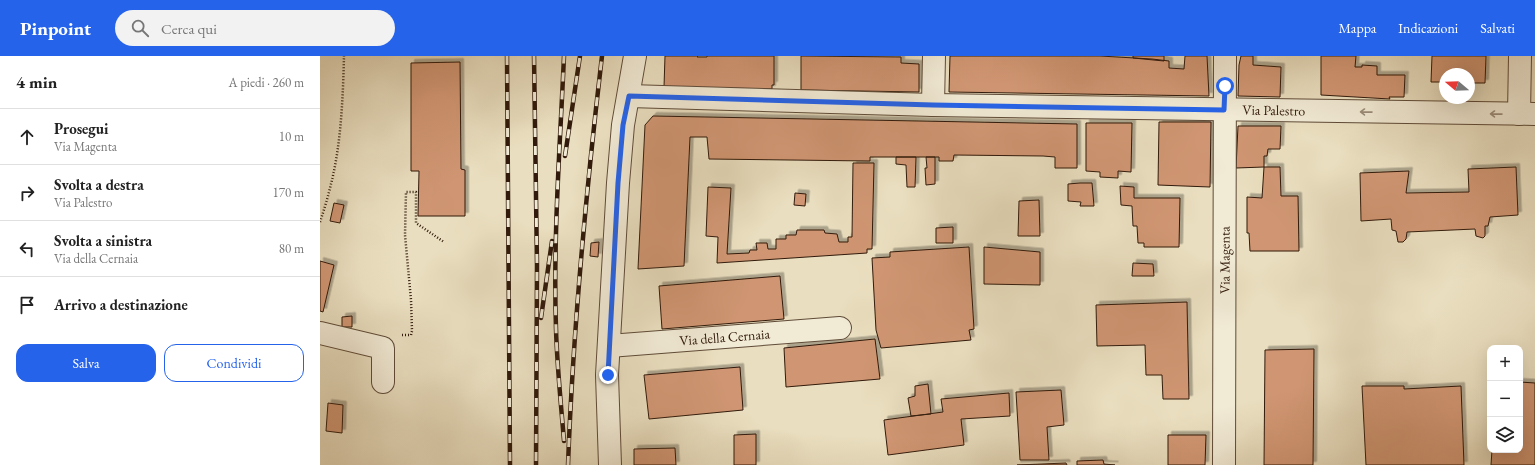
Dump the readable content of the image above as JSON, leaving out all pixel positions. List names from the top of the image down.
{
  "streets": {
    "street": ["Via Palestro", "Via Magenta", "Via della Cernaia"]
  },
  "crossings": [
    ["Via Palestro", "Via Magenta"]
  ],
  "north": "left",
  "page": {
    "header": "Pinpoint",
    "search": "Cerca qui",
    "nav": ["Mappa", "Indicazioni", "Salvati"],
    "heading": ["4 min", "A piedi · 260 m"],
    "list": [
      ["Prosegui", "Via Magenta", "10 m"],
      ["Svolta a destra", "Via Palestro", "170 m"],
      ["Svolta a sinistra", "Via della Cernaia", "80 m"],
      "Arrivo a destinazione"
    ],
    "buttons": ["Salva", "Condividi"],
    "map_buttons": ["+", "−"]
  }
}
